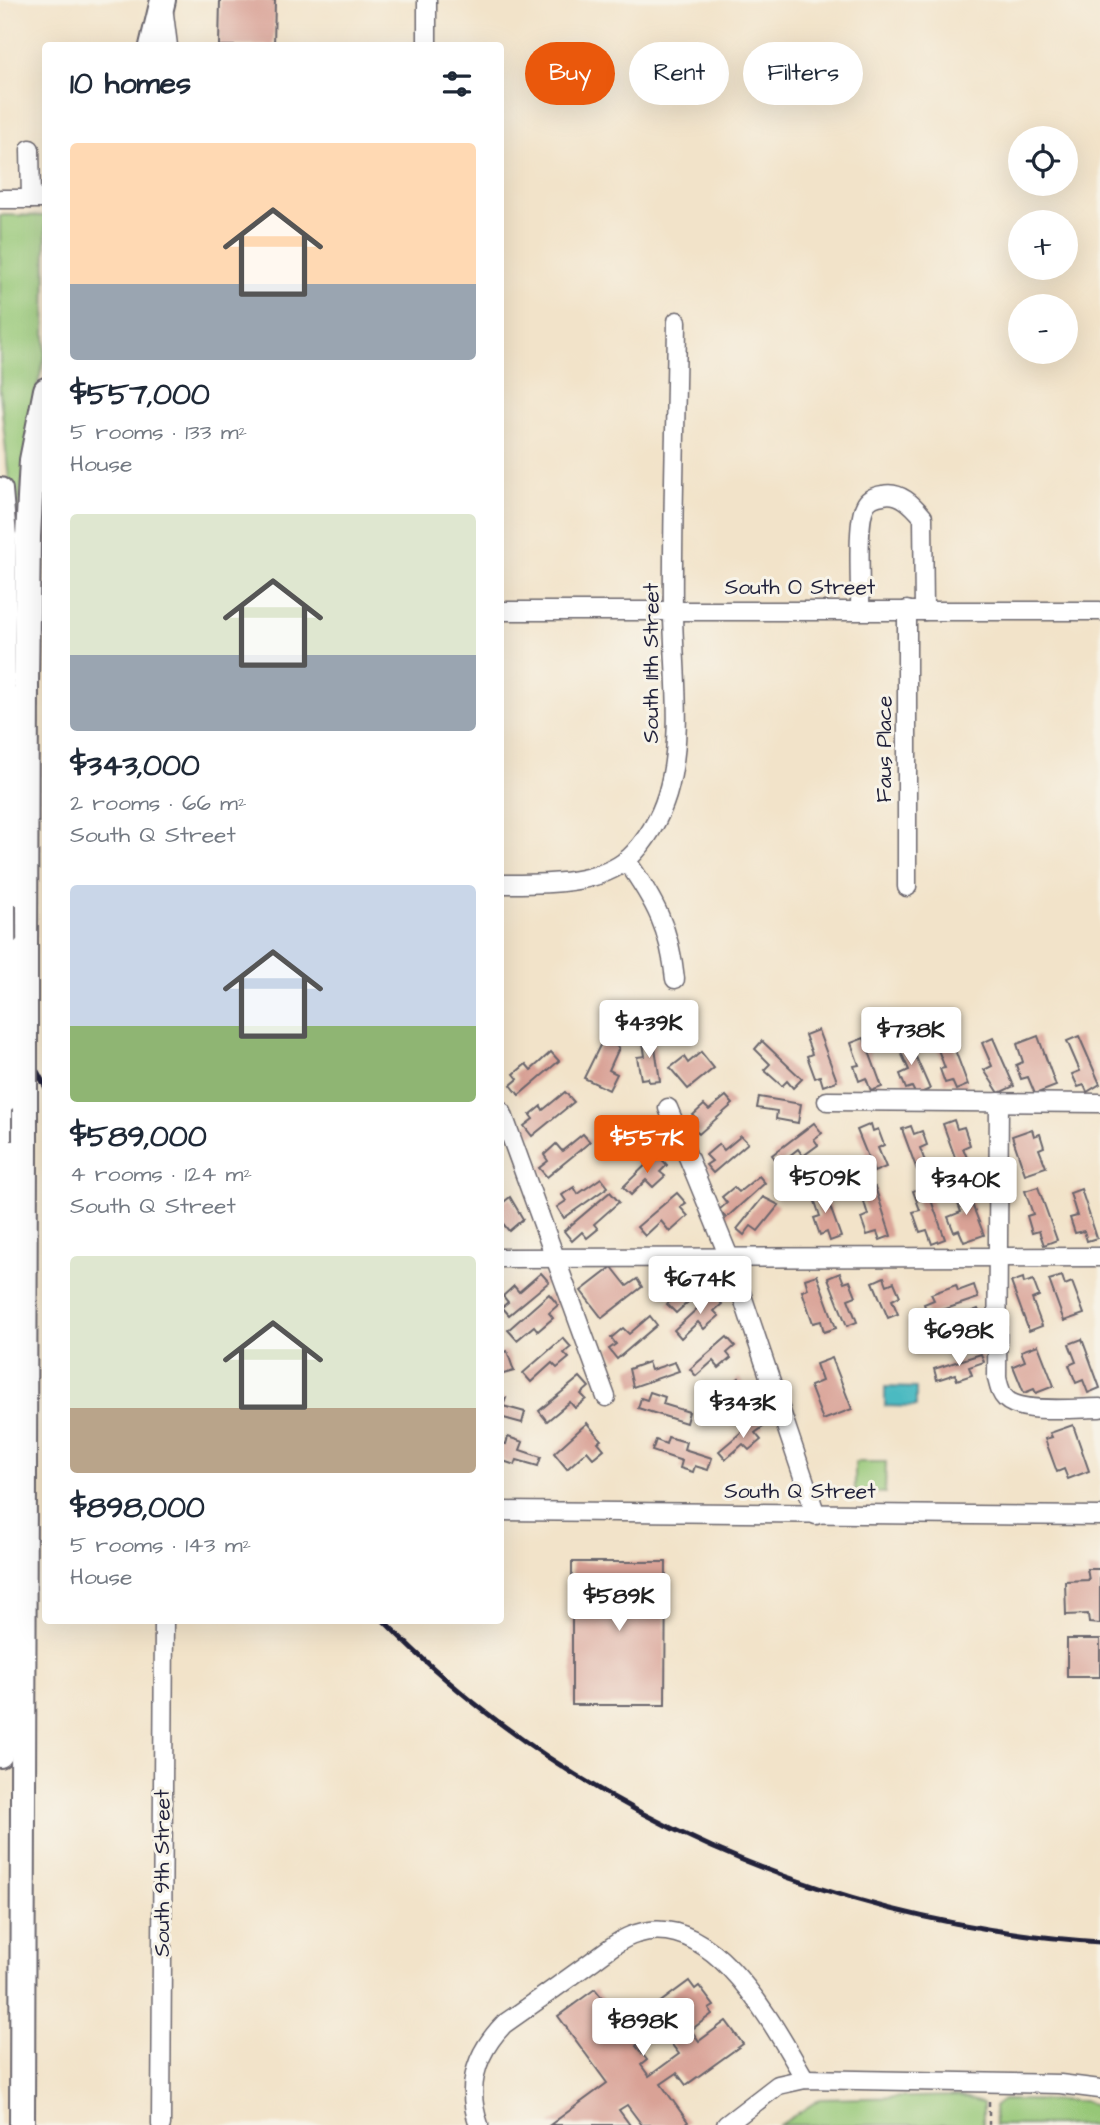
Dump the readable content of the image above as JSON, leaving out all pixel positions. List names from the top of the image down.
{
  "streets": {
    "street": [
      "South O Street",
      "South 11th Street",
      "Faus Place",
      "South Q Street",
      "South 9th Street"
    ]
  },
  "crossings": [
    ["South O Street", "South 11th Street"],
    ["South O Street", "Faus Place"]
  ],
  "page": {
    "chip": ["Buy", "Rent", "Filters"],
    "heading": "10 homes",
    "map_buttons": ["+", "−"],
    "list": [
      {
        "name": "$557,000",
        "note": "5 rooms · 133 m² · House"
      },
      {
        "name": "$343,000",
        "note": "2 rooms · 66 m² · South Q Street"
      },
      {
        "name": "$589,000",
        "note": "4 rooms · 124 m² · South Q Street"
      },
      {
        "name": "$898,000",
        "note": "5 rooms · 143 m² · House"
      }
    ],
    "price": [
      "$439K",
      "$738K",
      "$557K",
      "$509K",
      "$340K",
      "$674K",
      "$698K",
      "$343K",
      "$589K",
      "$898K"
    ]
  }
}
